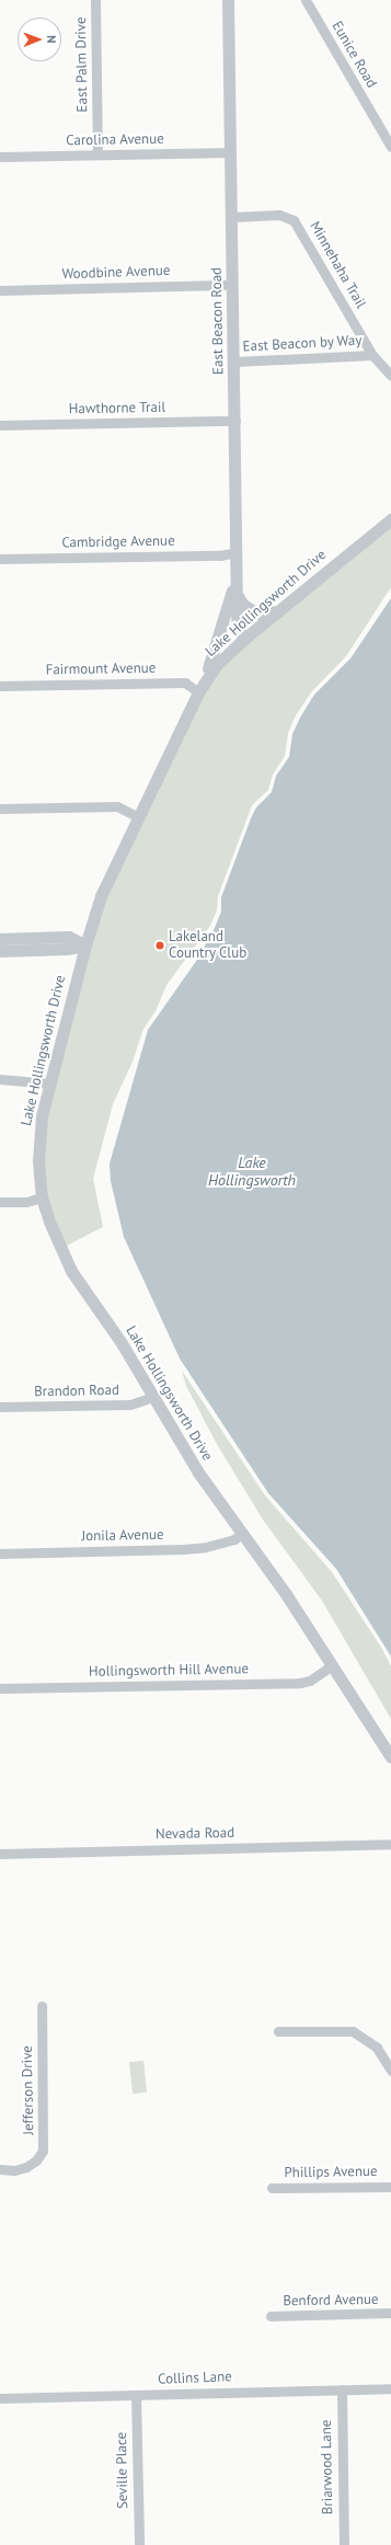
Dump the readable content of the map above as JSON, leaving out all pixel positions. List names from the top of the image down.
{
  "streets": {
    "street": [
      "Eunice Road",
      "East Palm Drive",
      "Carolina Avenue",
      "Minnehaha Trail",
      "Woodbine Avenue",
      "East Beacon Road",
      "East Beacon by Way",
      "Hawthorne Trail",
      "Cambridge Avenue",
      "Lake Hollingsworth Drive",
      "Fairmount Avenue",
      "Brandon Road",
      "Jonila Avenue",
      "Hollingsworth Hill Avenue",
      "Nevada Road",
      "Jefferson Drive",
      "Phillips Avenue",
      "Benford Avenue",
      "Collins Lane",
      "Briarwood Lane",
      "Seville Place"
    ]
  },
  "crossings": [
    ["East Palm Drive", "Carolina Avenue"],
    ["Carolina Avenue", "East Beacon Road"],
    ["Minnehaha Trail", "East Beacon Road"],
    ["Minnehaha Trail", "East Beacon by Way"],
    ["Woodbine Avenue", "East Beacon Road"],
    ["East Beacon Road", "East Beacon by Way"],
    ["East Beacon Road", "Hawthorne Trail"],
    ["East Beacon Road", "Cambridge Avenue"],
    ["East Beacon Road", "Lake Hollingsworth Drive"],
    ["Lake Hollingsworth Drive", "Fairmount Avenue"],
    ["Lake Hollingsworth Drive", "Brandon Road"],
    ["Lake Hollingsworth Drive", "Jonila Avenue"],
    ["Lake Hollingsworth Drive", "Hollingsworth Hill Avenue"],
    ["Collins Lane", "Briarwood Lane"],
    ["Collins Lane", "Seville Place"]
  ],
  "water": ["Lake Hollingsworth"],
  "places": ["Lakeland Country Club"],
  "north": "right"
}
